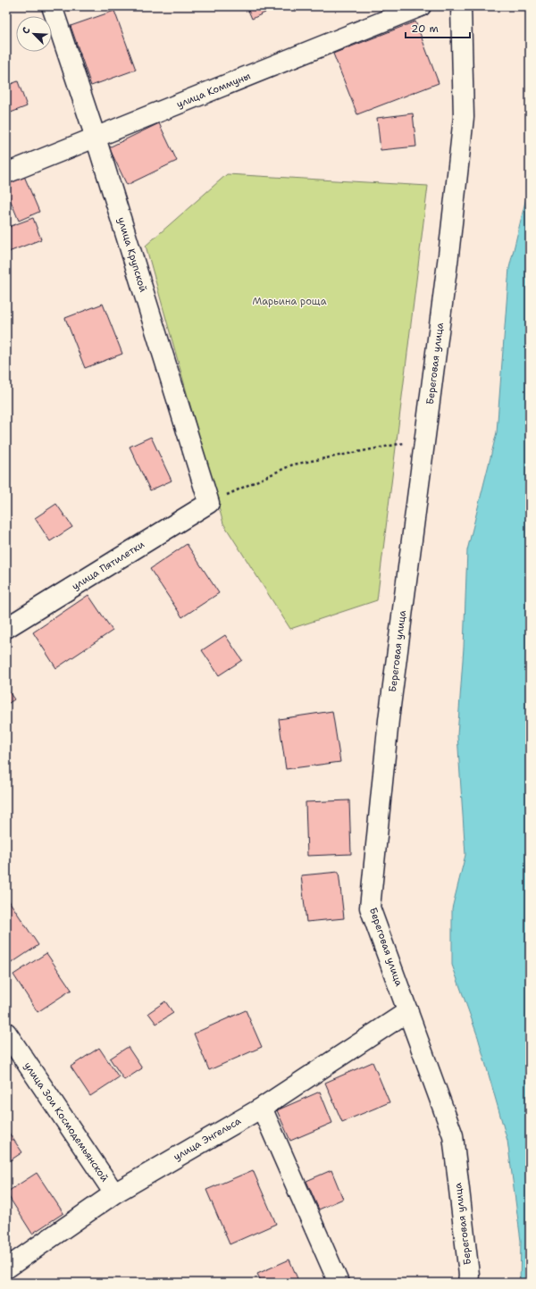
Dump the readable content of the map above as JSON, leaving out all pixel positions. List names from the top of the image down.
{
  "streets": {
    "street": [
      "улица Коммуны",
      "улица Крупской",
      "Береговая улица",
      "улица Пятилетки",
      "улица Зои Космодемьянской",
      "улица Энгельса"
    ]
  },
  "crossings": [
    ["улица Коммуны", "улица Крупской"],
    ["улица Крупской", "улица Пятилетки"],
    ["Береговая улица", "улица Энгельса"],
    ["улица Зои Космодемьянской", "улица Энгельса"]
  ],
  "parks": ["Марьина роща"],
  "scale_bar": "20 m",
  "north": "top left"
}
